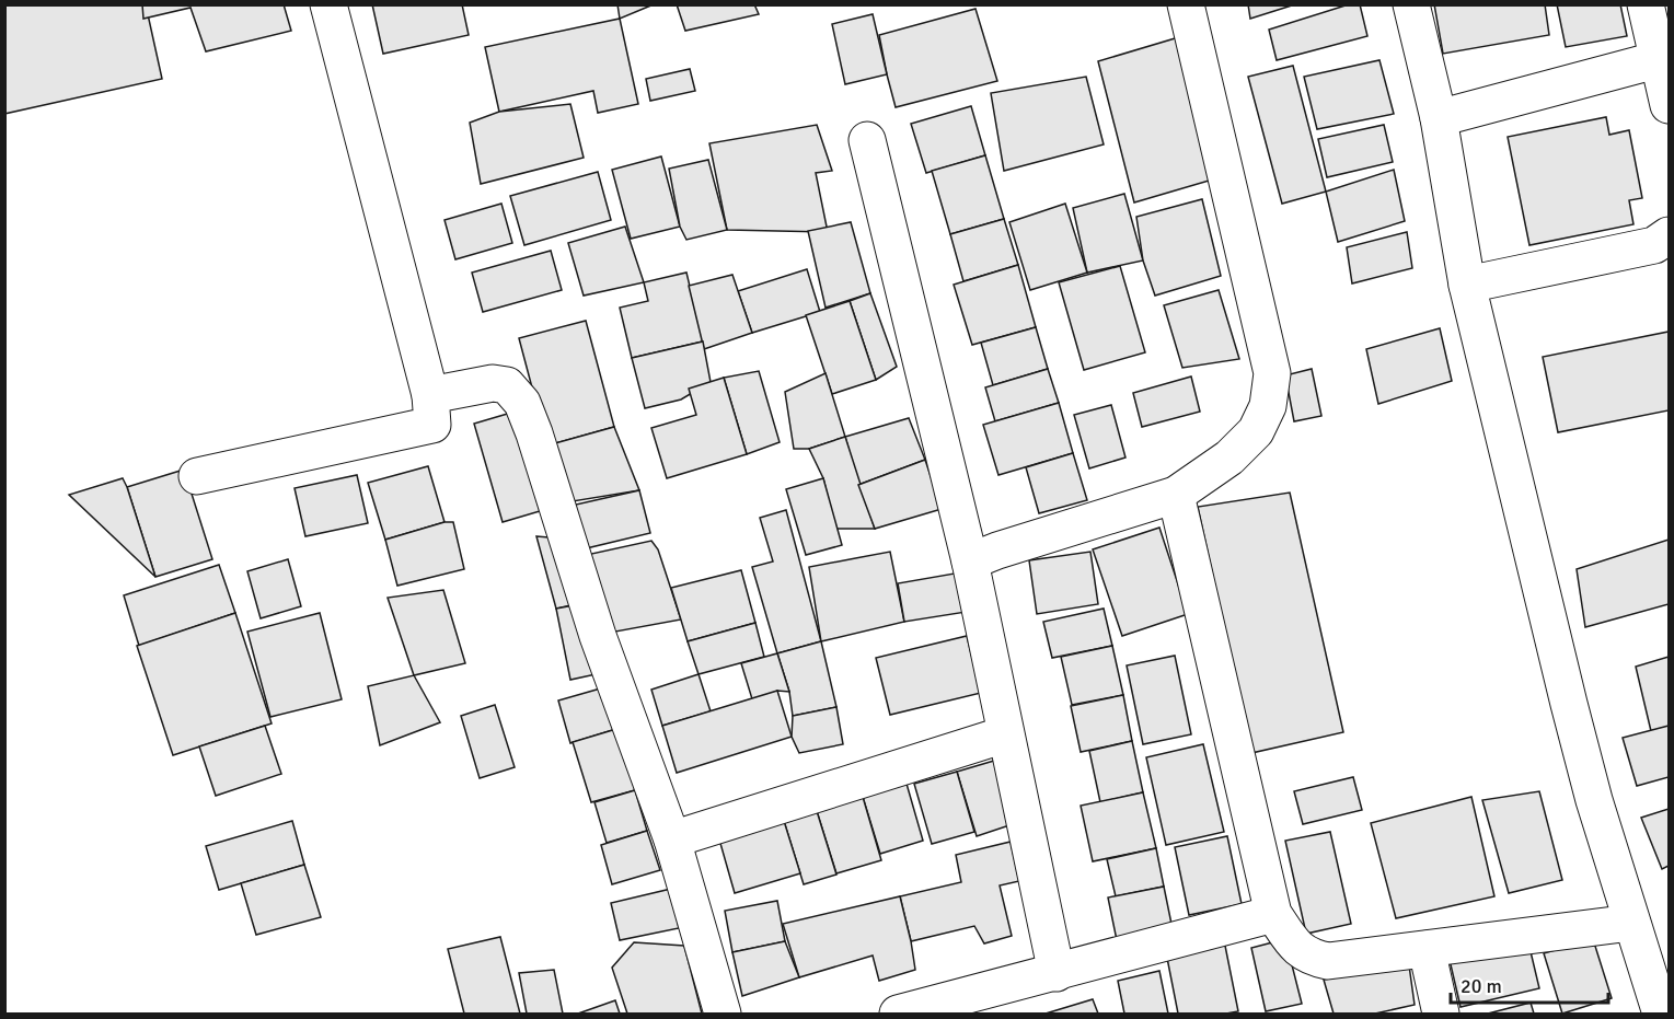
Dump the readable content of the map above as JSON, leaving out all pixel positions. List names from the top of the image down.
{
  "scale_bar": "20 m"
}
